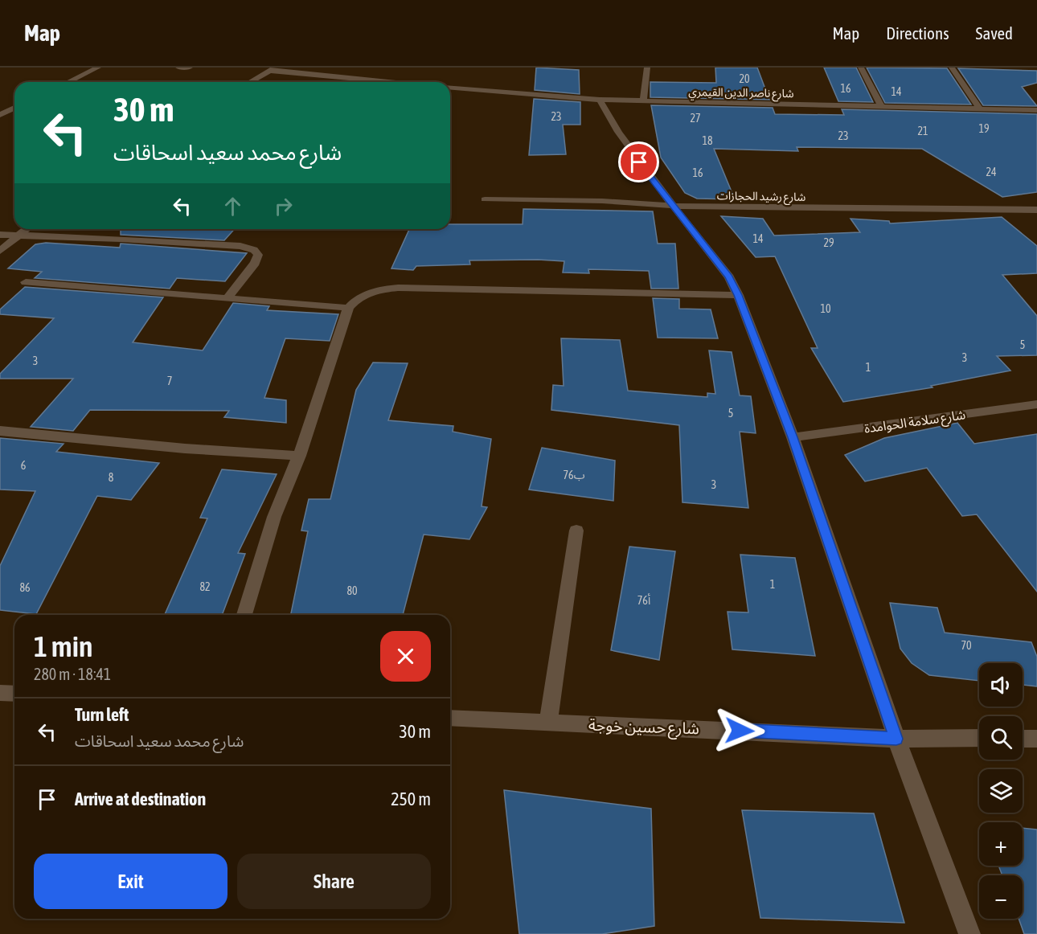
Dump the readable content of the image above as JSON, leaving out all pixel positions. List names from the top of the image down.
{
  "streets": {
    "street": [
      "شارع ناصر الدين القيمري",
      "شارع رشيد الحجازات",
      "شارع سلامة الحوامدة",
      "شارع حسين خوجة"
    ]
  },
  "house_numbers": [
    "20",
    "16",
    "14",
    "23",
    "27",
    "19",
    "21",
    "23",
    "18",
    "24",
    "16",
    "14",
    "29",
    "10",
    "5",
    "3",
    "3",
    "1",
    "7",
    "5",
    "6",
    "76ب",
    "8",
    "3",
    "1",
    "82",
    "86",
    "80",
    "76أ",
    "70"
  ],
  "page": {
    "header": "Map",
    "nav": ["Map", "Directions", "Saved"],
    "turn": ["30 m", "شارع محمد سعيد اسحاقات"],
    "heading": ["1 min", "280 m · 18:41"],
    "map_buttons": ["+", "−"],
    "list": [
      {
        "name": "Turn left",
        "note": "شارع محمد سعيد اسحاقات",
        "value": "30 m"
      },
      {
        "name": "Arrive at destination",
        "value": "250 m"
      }
    ],
    "buttons": ["Exit", "Share"]
  }
}
